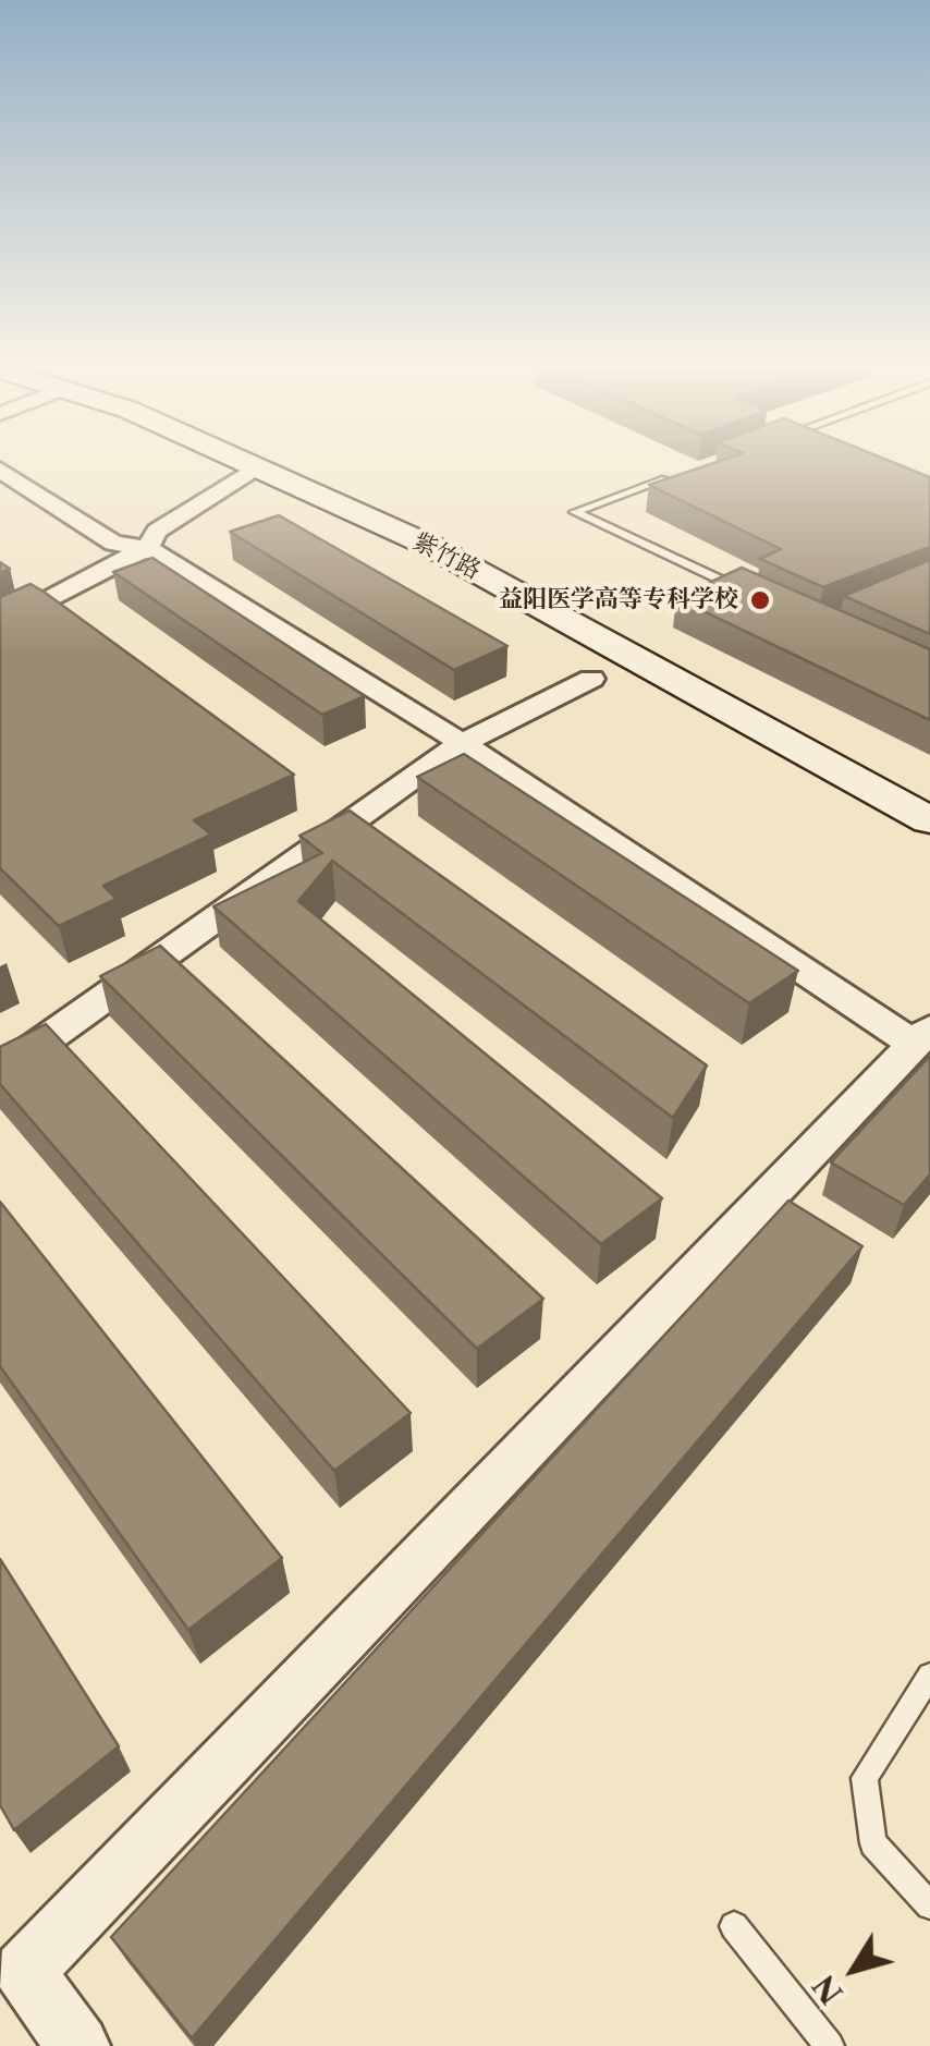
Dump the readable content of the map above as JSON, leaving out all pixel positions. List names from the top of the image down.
{
  "streets": {
    "street": ["紫竹路"]
  },
  "places": ["益阳医学高等专科学校"],
  "north": "bottom left"
}
